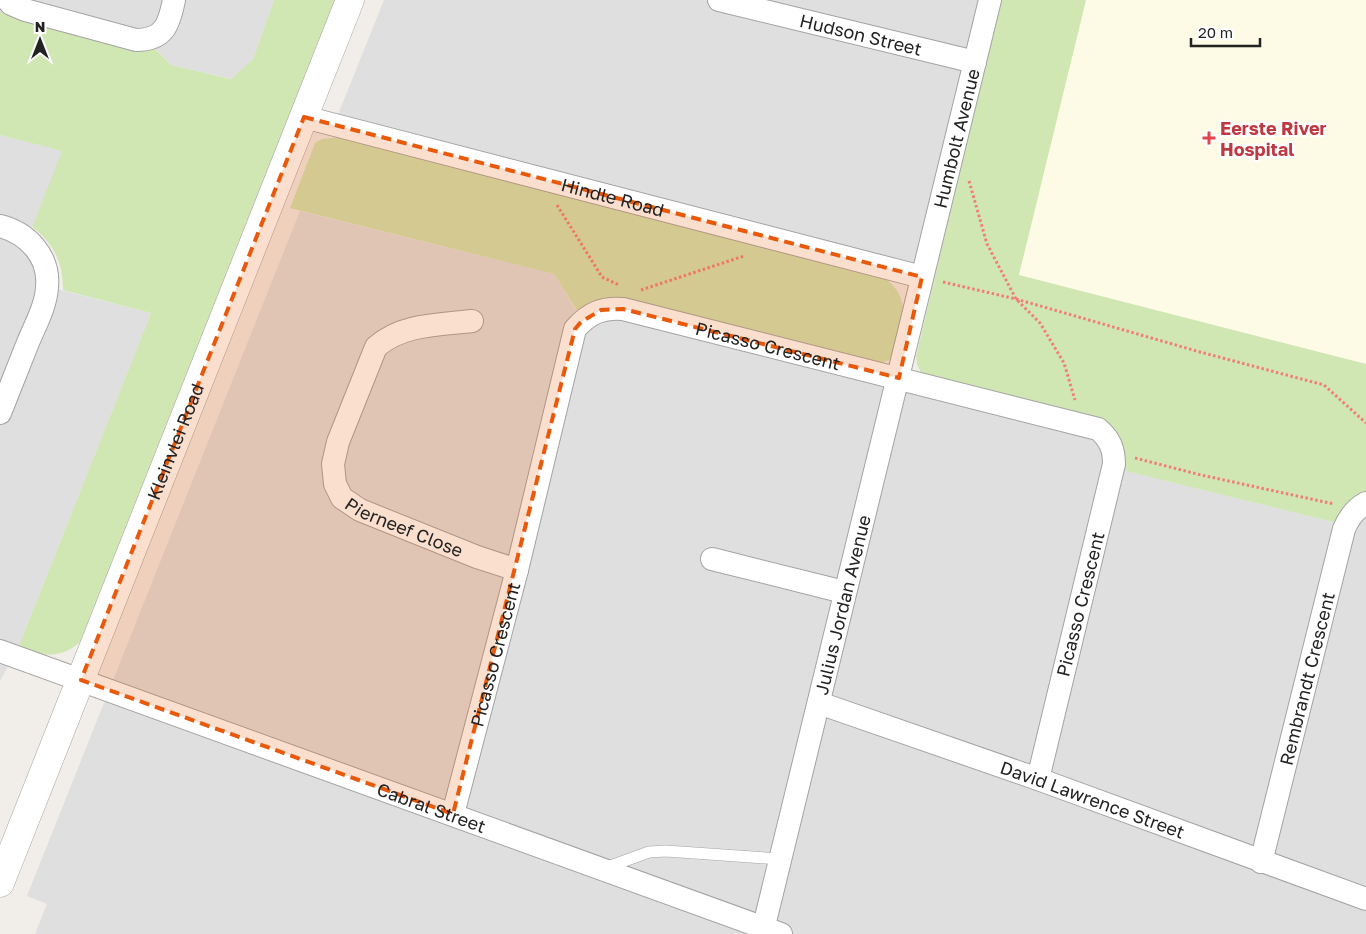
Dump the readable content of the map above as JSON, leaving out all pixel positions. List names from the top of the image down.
{
  "streets": {
    "street": [
      "Hudson Street",
      "Humbolt Avenue",
      "Hindle Road",
      "Picasso Crescent",
      "Kleinvlei Road",
      "Pierneef Close",
      "Julius Jordan Avenue",
      "Rembrandt Crescent",
      "David Lawrence Street",
      "Cabral Street"
    ]
  },
  "crossings": [
    ["Hudson Street", "Humbolt Avenue"],
    ["Humbolt Avenue", "Hindle Road"],
    ["Humbolt Avenue", "Julius Jordan Avenue"],
    ["Hindle Road", "Kleinvlei Road"],
    ["Hindle Road", "Julius Jordan Avenue"],
    ["Picasso Crescent", "Pierneef Close"],
    ["Picasso Crescent", "Julius Jordan Avenue"],
    ["Picasso Crescent", "David Lawrence Street"],
    ["Picasso Crescent", "Cabral Street"],
    ["Kleinvlei Road", "Cabral Street"],
    ["Julius Jordan Avenue", "David Lawrence Street"],
    ["Julius Jordan Avenue", "Cabral Street"],
    ["Rembrandt Crescent", "David Lawrence Street"]
  ],
  "places": {
    "health": ["Eerste River Hospital"]
  },
  "scale_bar": "20 m",
  "north": "top"
}
